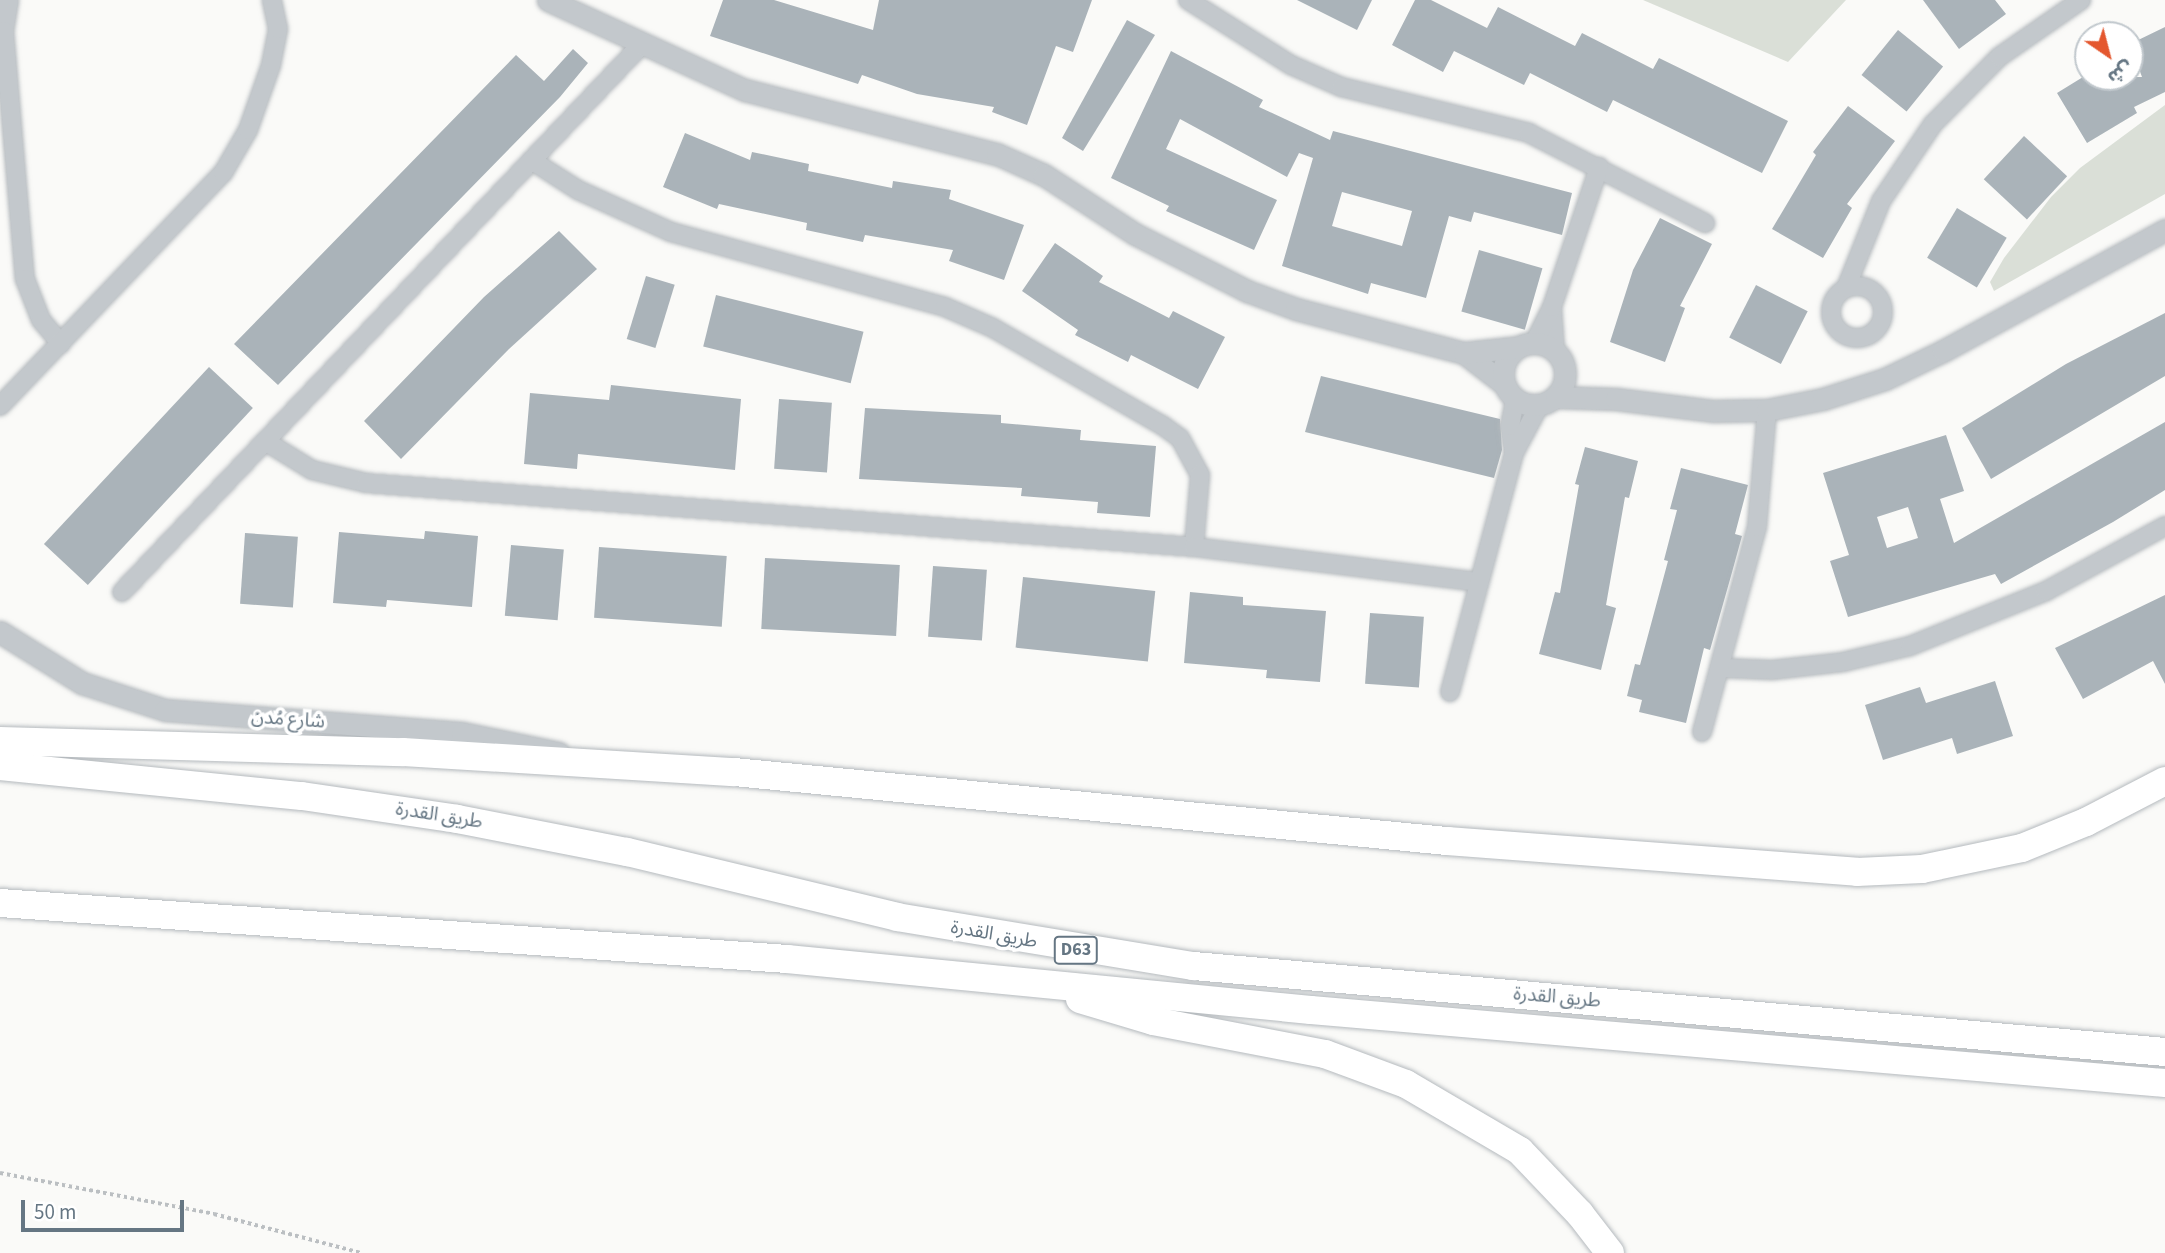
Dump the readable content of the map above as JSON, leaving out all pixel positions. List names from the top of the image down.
{
  "streets": {
    "main road": ["طريق القدرة", "D63"],
    "street": ["شارع مُدن"]
  },
  "scale_bar": "50 m",
  "north": "bottom right"
}
